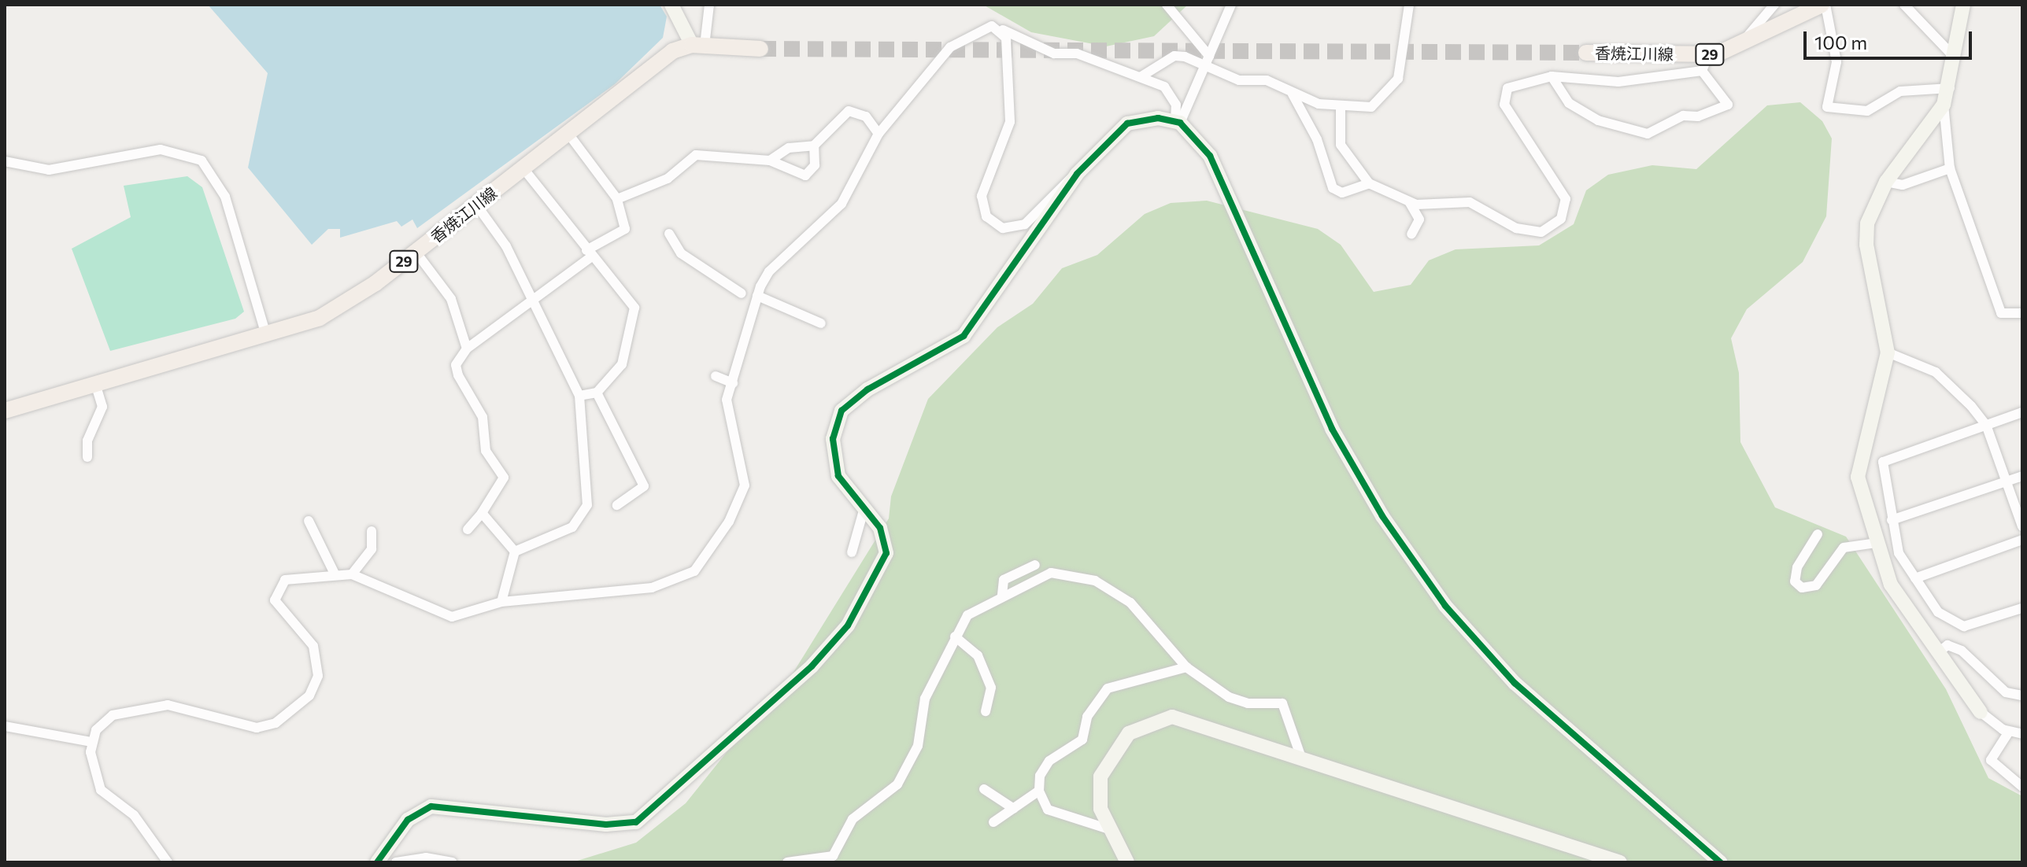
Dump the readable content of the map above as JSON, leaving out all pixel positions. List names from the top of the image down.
{
  "streets": {
    "main road": ["香焼江川線", "29"]
  },
  "scale_bar": "100 m"
}
